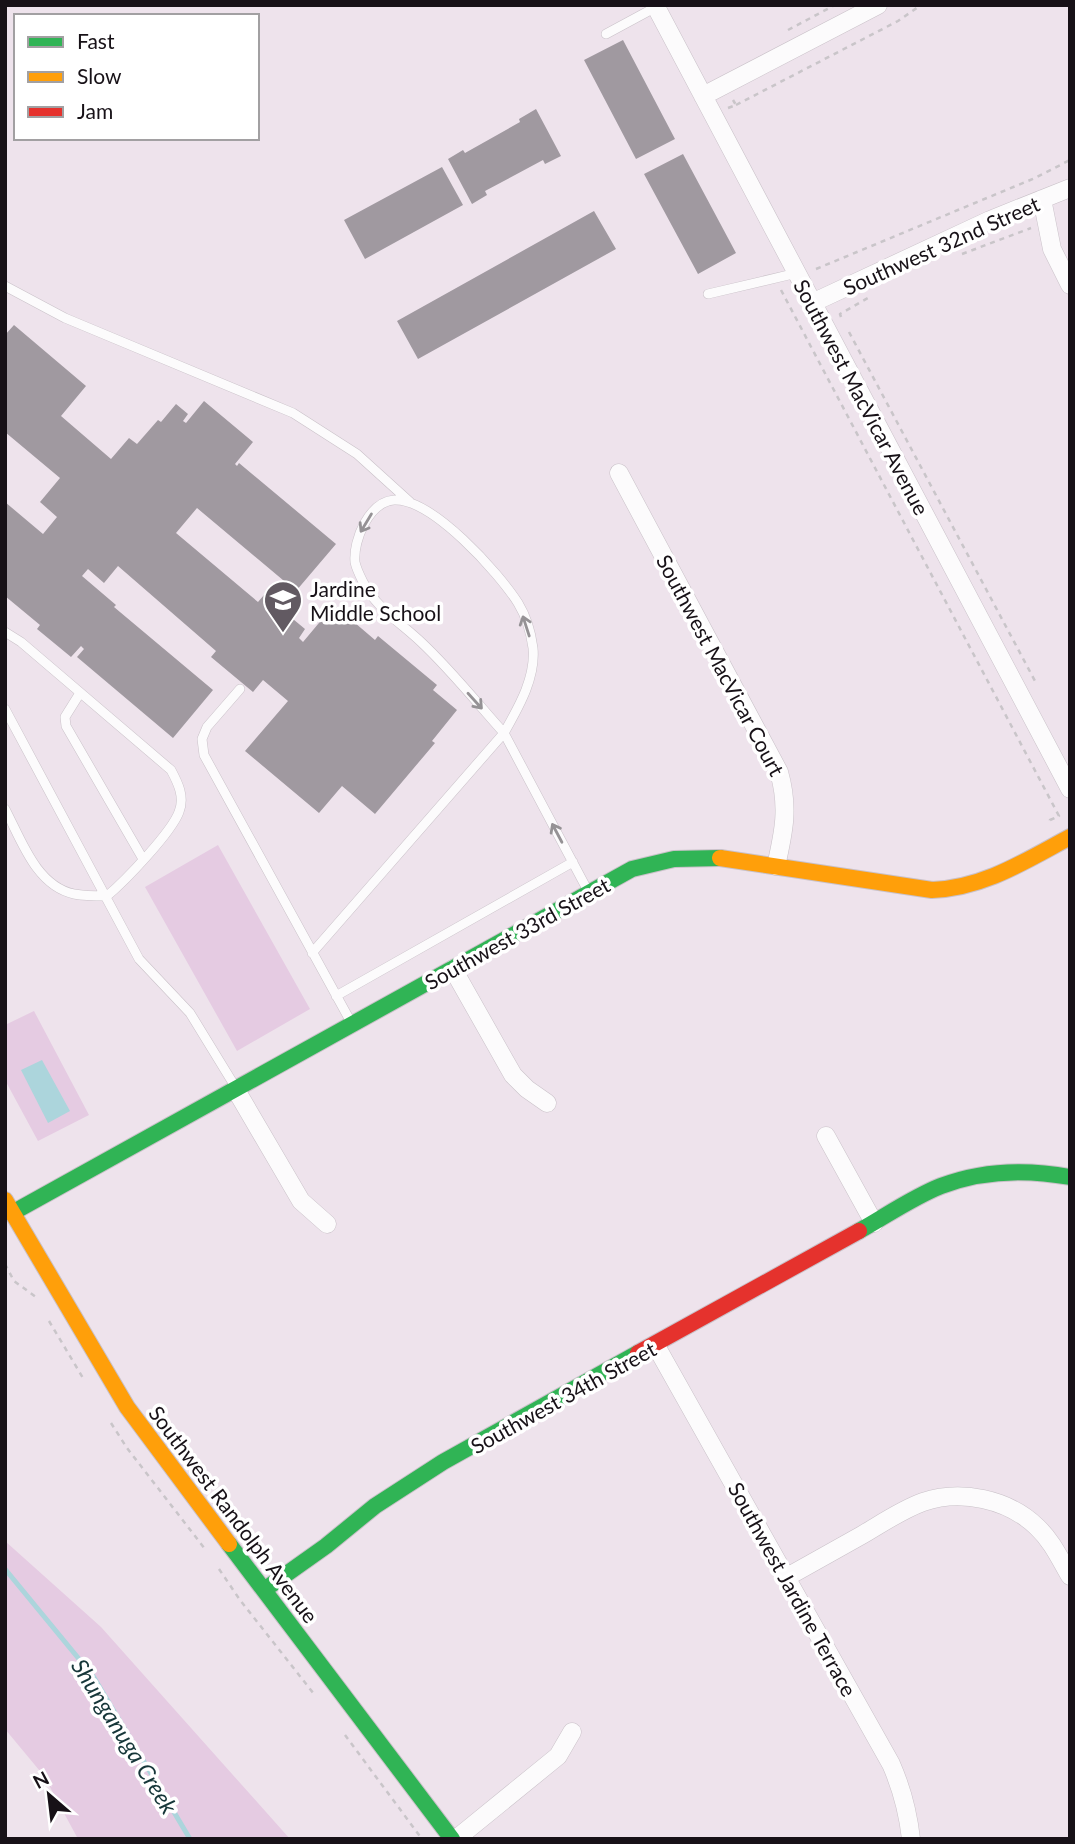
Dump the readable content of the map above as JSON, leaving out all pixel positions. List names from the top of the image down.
{
  "streets": {
    "street": [
      "Southwest 32nd Street",
      "Southwest MacVicar Avenue",
      "Southwest MacVicar Court",
      "Southwest 33rd Street",
      "Southwest 34th Street",
      "Southwest Randolph Avenue",
      "Southwest Jardine Terrace"
    ]
  },
  "crossings": [
    ["Southwest 32nd Street", "Southwest MacVicar Avenue"],
    ["Southwest MacVicar Court", "Southwest 33rd Street"],
    ["Southwest 33rd Street", "Southwest Randolph Avenue"],
    ["Southwest 34th Street", "Southwest Randolph Avenue"],
    ["Southwest 34th Street", "Southwest Jardine Terrace"]
  ],
  "water": ["Shunganuga Creek"],
  "places": {
    "school or university": ["Jardine Middle School"]
  },
  "legend": ["Fast", "Slow", "Jam"],
  "north": "top left"
}
